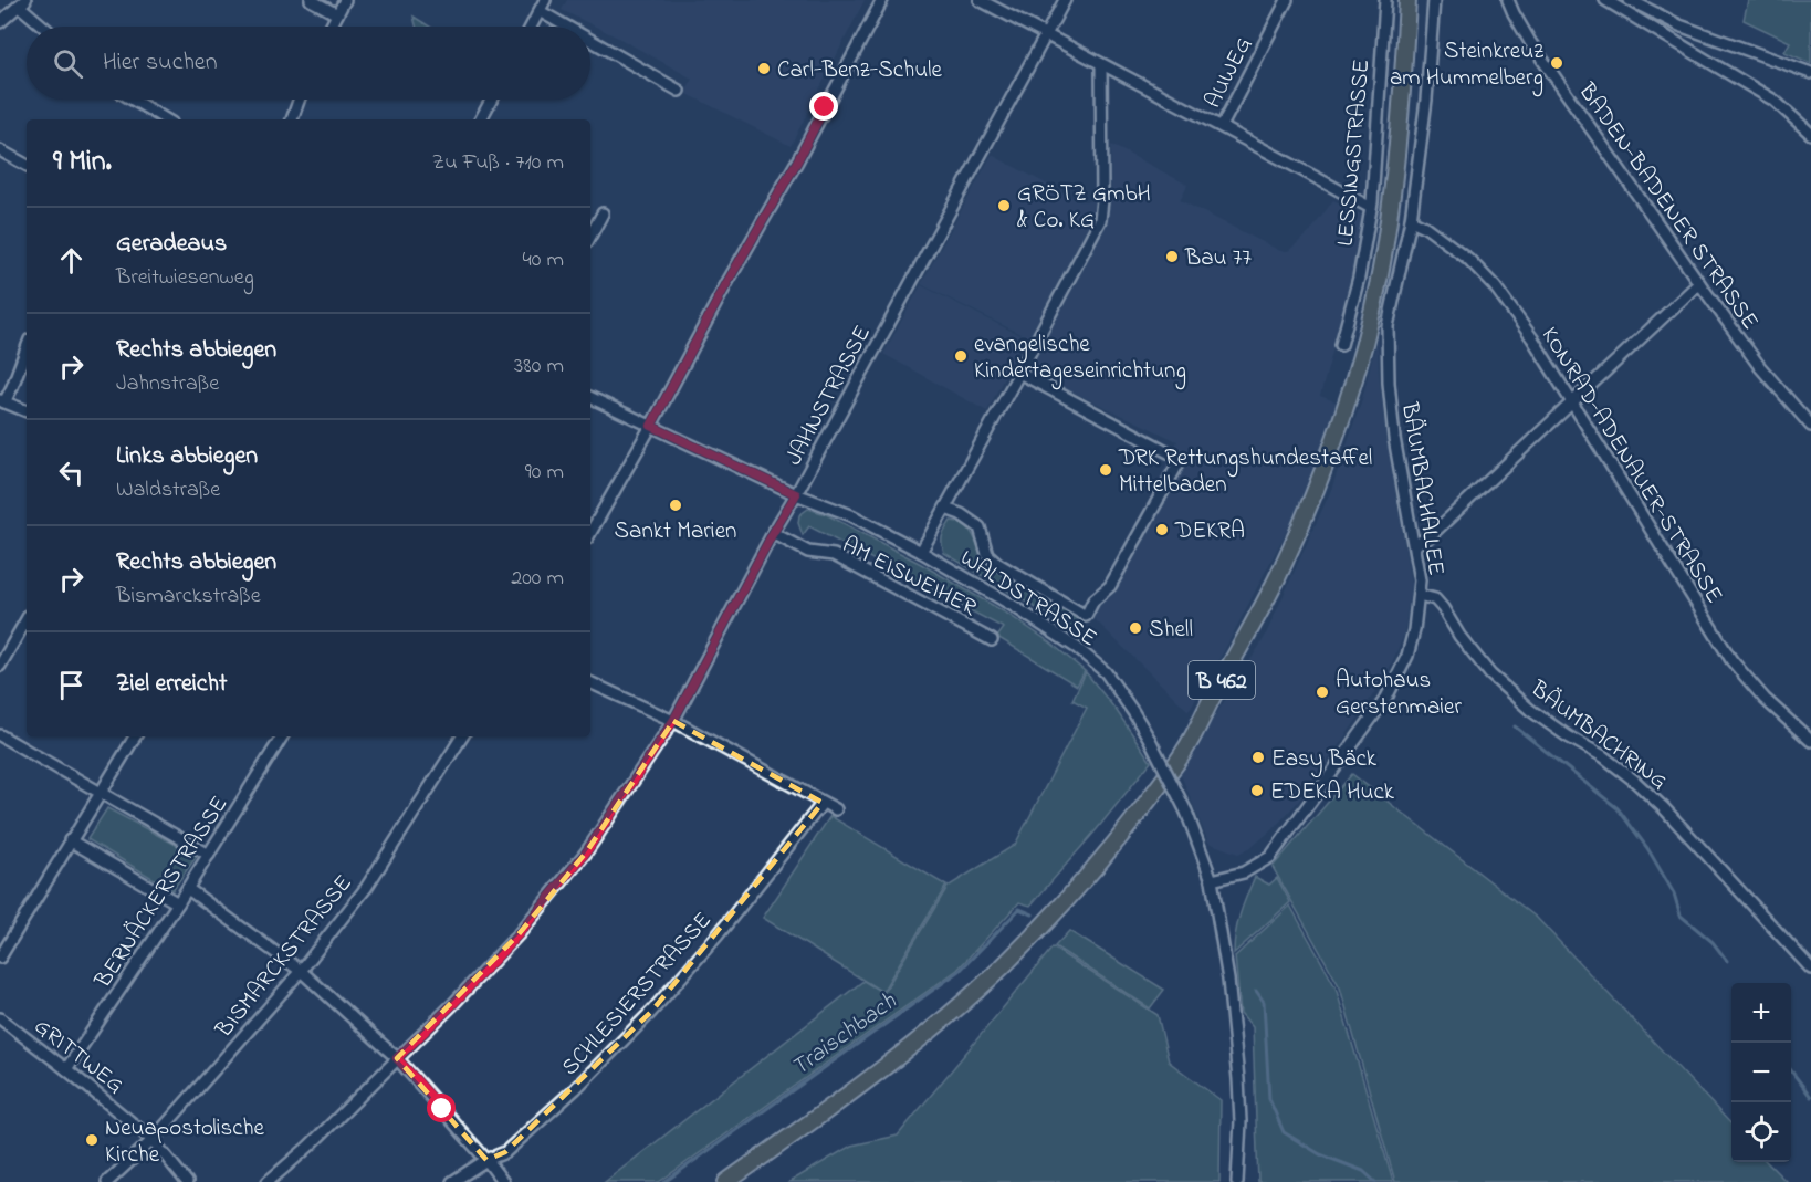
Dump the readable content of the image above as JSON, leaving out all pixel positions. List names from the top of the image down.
{
  "streets": {
    "main road": ["B 462"],
    "street": [
      "AUWEG",
      "LESSINGSTRASSE",
      "BADEN-BADENER STRASSE",
      "JAHNSTRASSE",
      "KONRAD-ADENAUER-STRASSE",
      "BÄUMBACHALLEE",
      "AM EISWEIHER",
      "WALDSTRASSE",
      "BÄUMBACHRING",
      "BERNÄCKERSTRASSE",
      "BISMARCKSTRASSE",
      "SCHLESIERSTRASSE",
      "GRITTWEG"
    ]
  },
  "crossings": [
    ["JAHNSTRASSE", "AM EISWEIHER"],
    ["JAHNSTRASSE", "WALDSTRASSE"],
    ["KONRAD-ADENAUER-STRASSE", "BÄUMBACHALLEE"],
    ["BÄUMBACHALLEE", "WALDSTRASSE"],
    ["BÄUMBACHALLEE", "BÄUMBACHRING"],
    ["BERNÄCKERSTRASSE", "GRITTWEG"],
    ["BISMARCKSTRASSE", "GRITTWEG"]
  ],
  "water": ["Traischbach"],
  "places": [
    "Steinkreuz am Hummelberg",
    "Carl-Benz-Schule",
    "GRÖTZ GmbH & Co. KG",
    "Bau 77",
    "evangelische Kindertageseinrichtung",
    "DRK Rettungshundestaffel Mittelbaden",
    "Sankt Marien",
    "DEKRA",
    "Shell",
    "Autohaus Gerstenmaier",
    "Easy Bäck",
    "EDEKA Huck",
    "Neuapostolische Kirche"
  ],
  "page": {
    "search": "Hier suchen",
    "heading": ["9 Min.", "Zu Fuß · 710 m"],
    "list": [
      ["Geradeaus", "Breitwiesenweg", "40 m"],
      ["Rechts abbiegen", "Jahnstraße", "380 m"],
      ["Links abbiegen", "Waldstraße", "90 m"],
      ["Rechts abbiegen", "Bismarckstraße", "200 m"],
      "Ziel erreicht"
    ],
    "map_buttons": ["+", "−"]
  }
}
